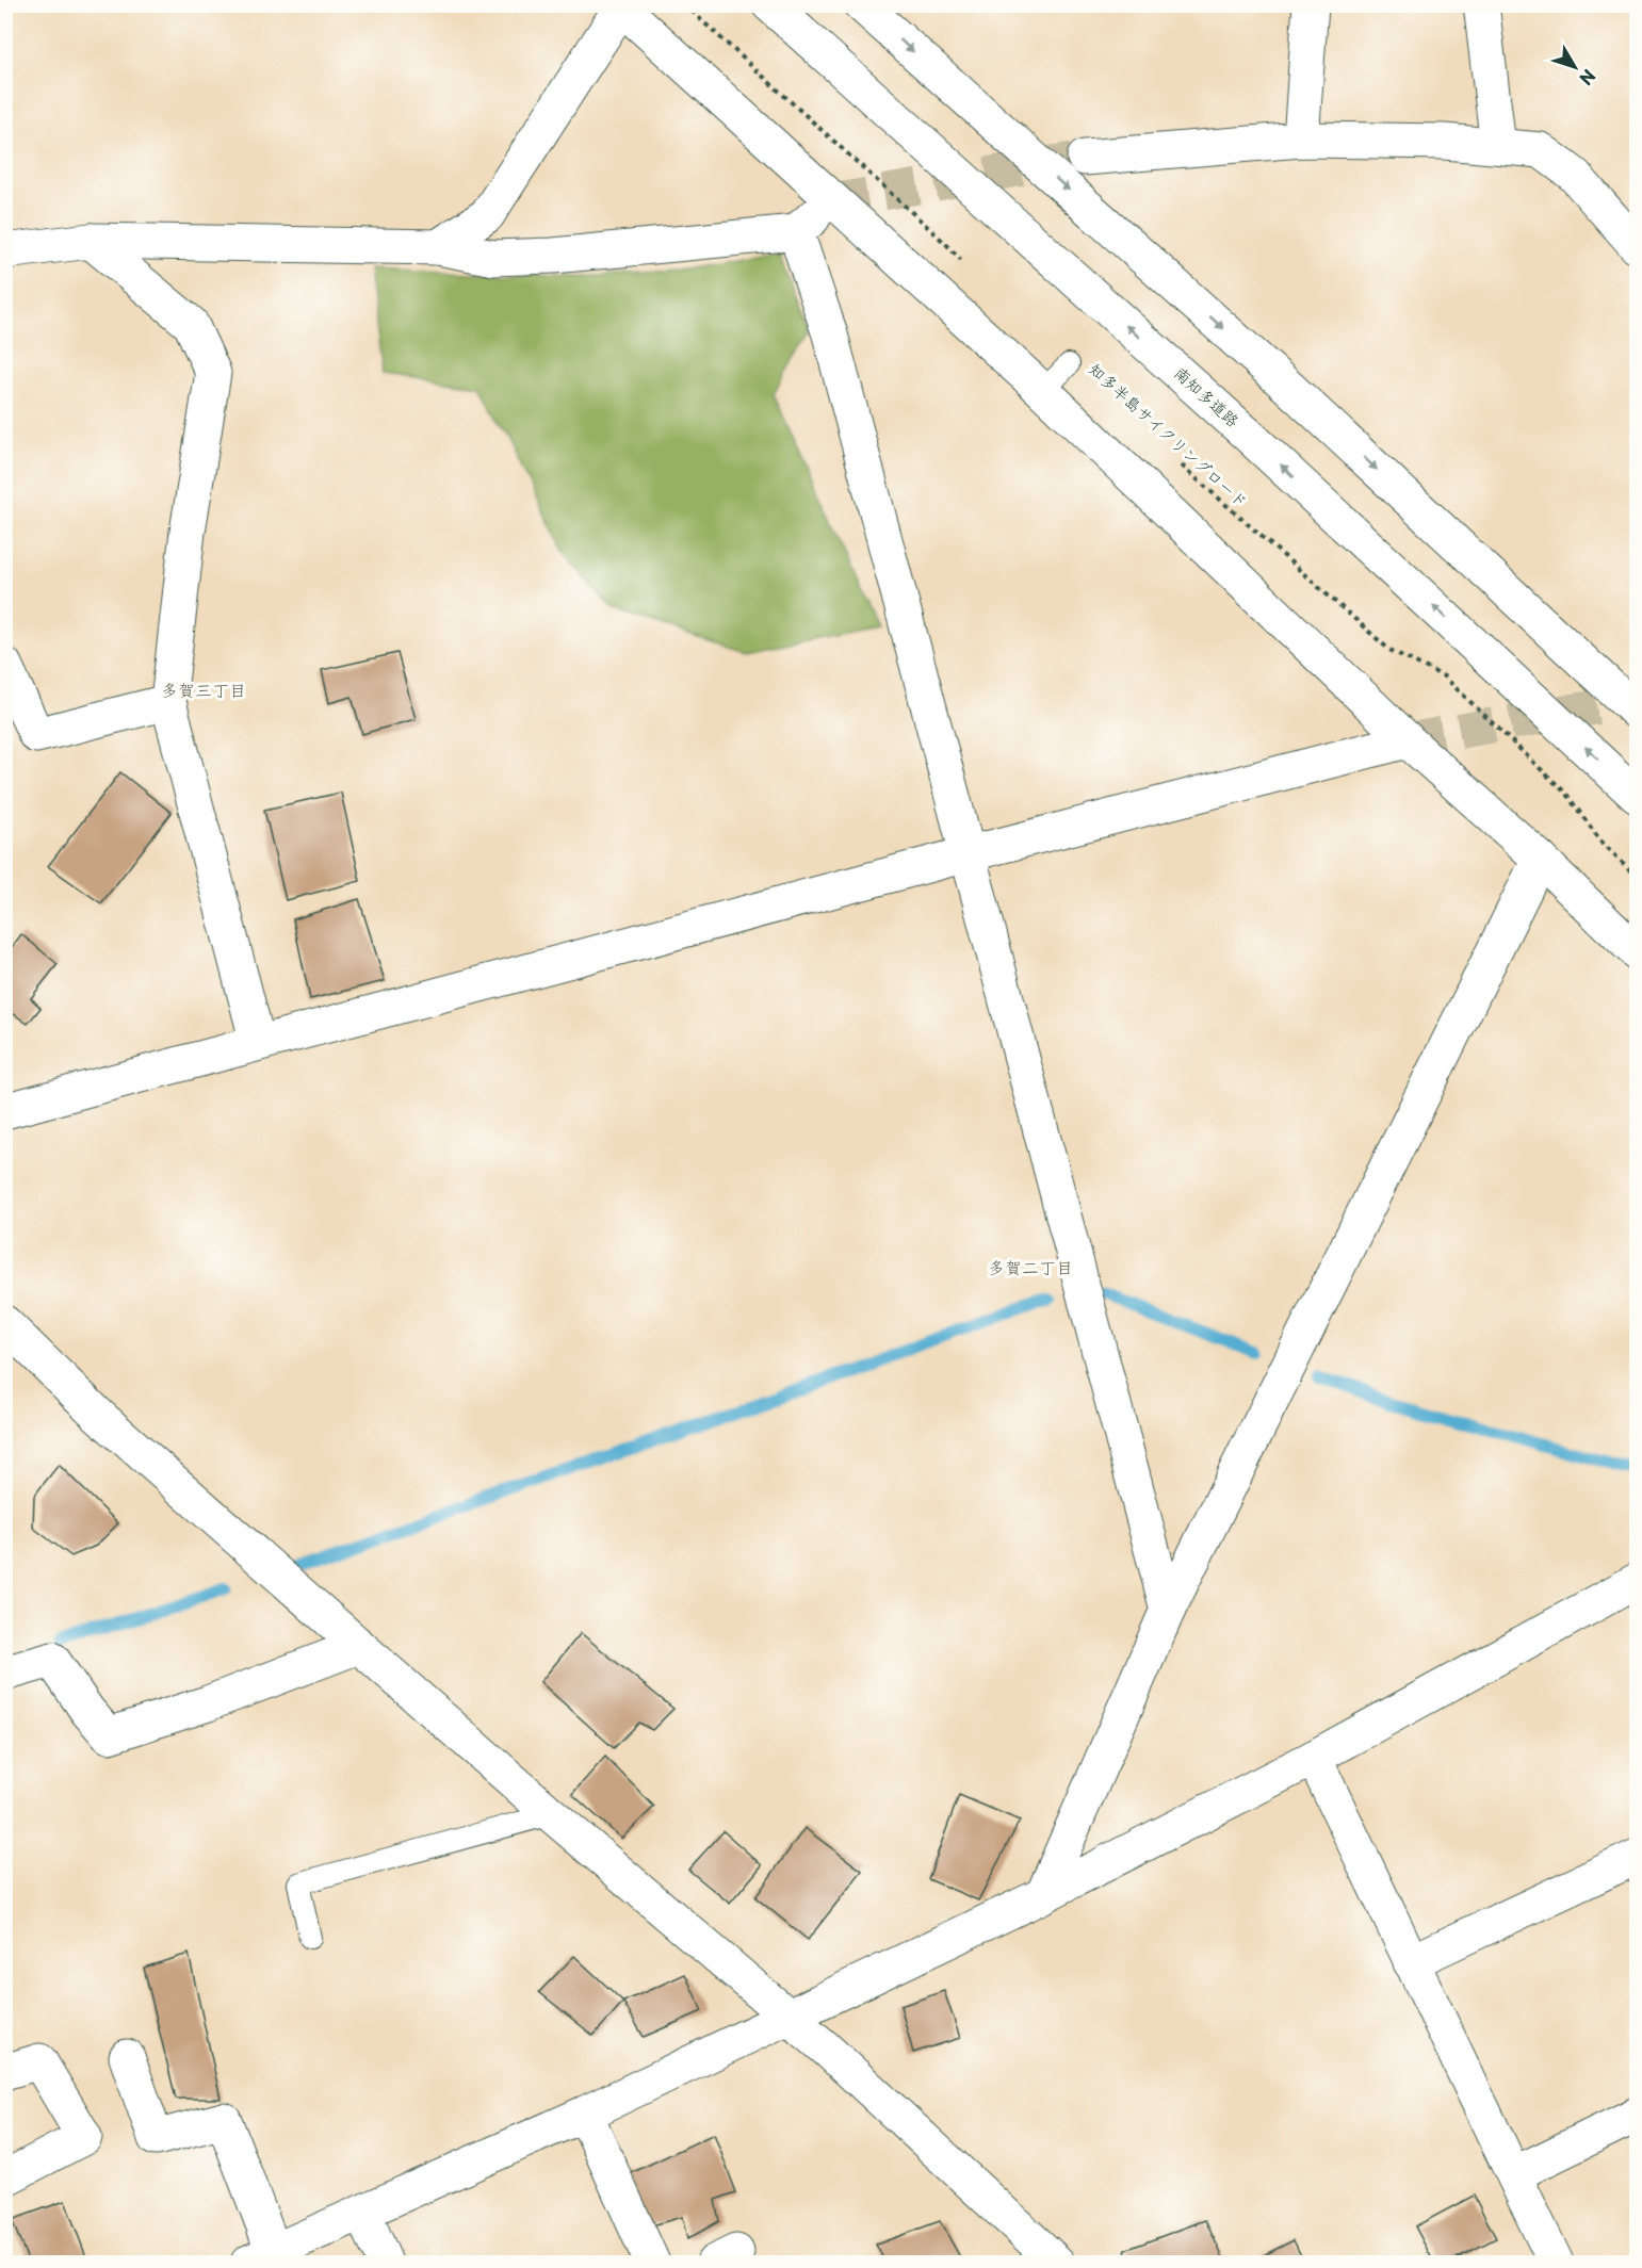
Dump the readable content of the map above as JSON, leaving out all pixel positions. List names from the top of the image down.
{
  "streets": {
    "main road": ["南知多道路"],
    "path": ["知多半島サイクリングロード"]
  },
  "districts": ["多賀三丁目", "多賀二丁目"],
  "north": "bottom right"
}
